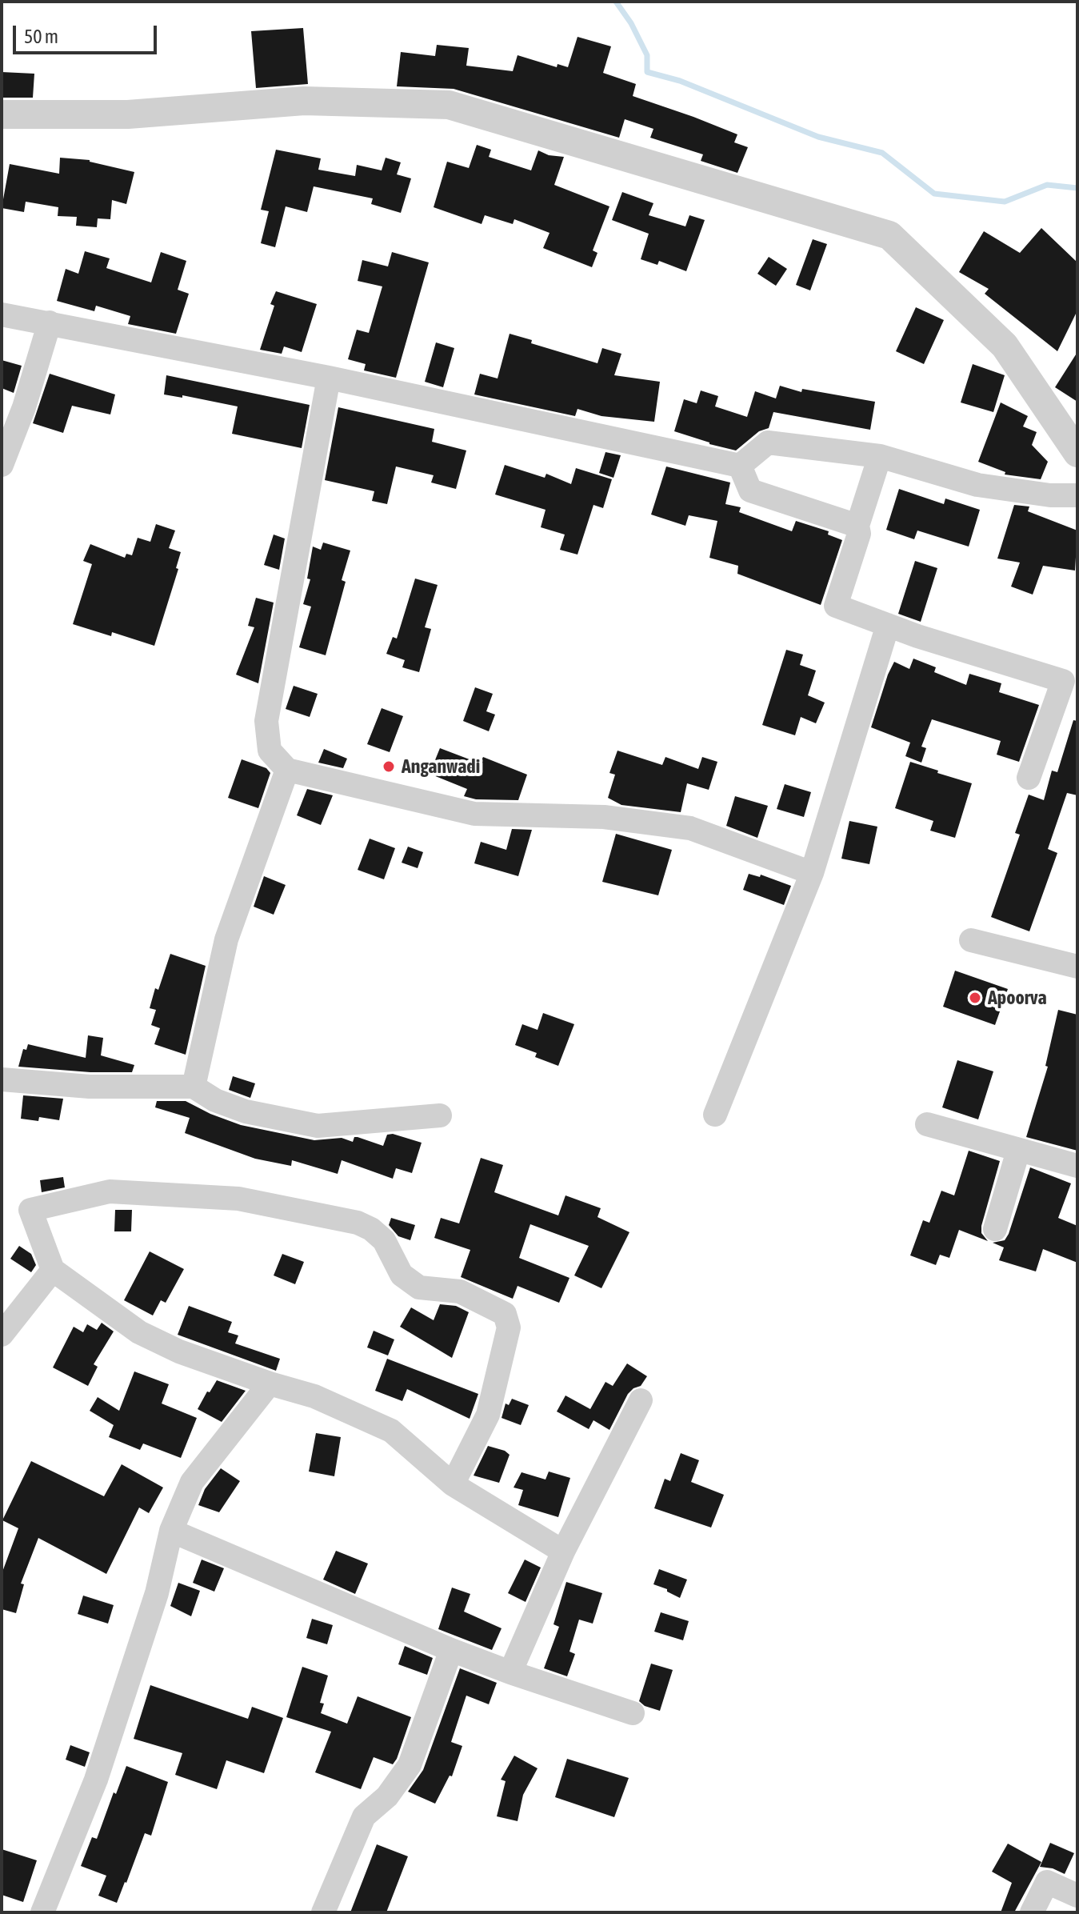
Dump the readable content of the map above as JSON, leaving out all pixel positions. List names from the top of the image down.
{
  "places": ["Anganwadi", "Apoorva"],
  "scale_bar": "50 m"
}
